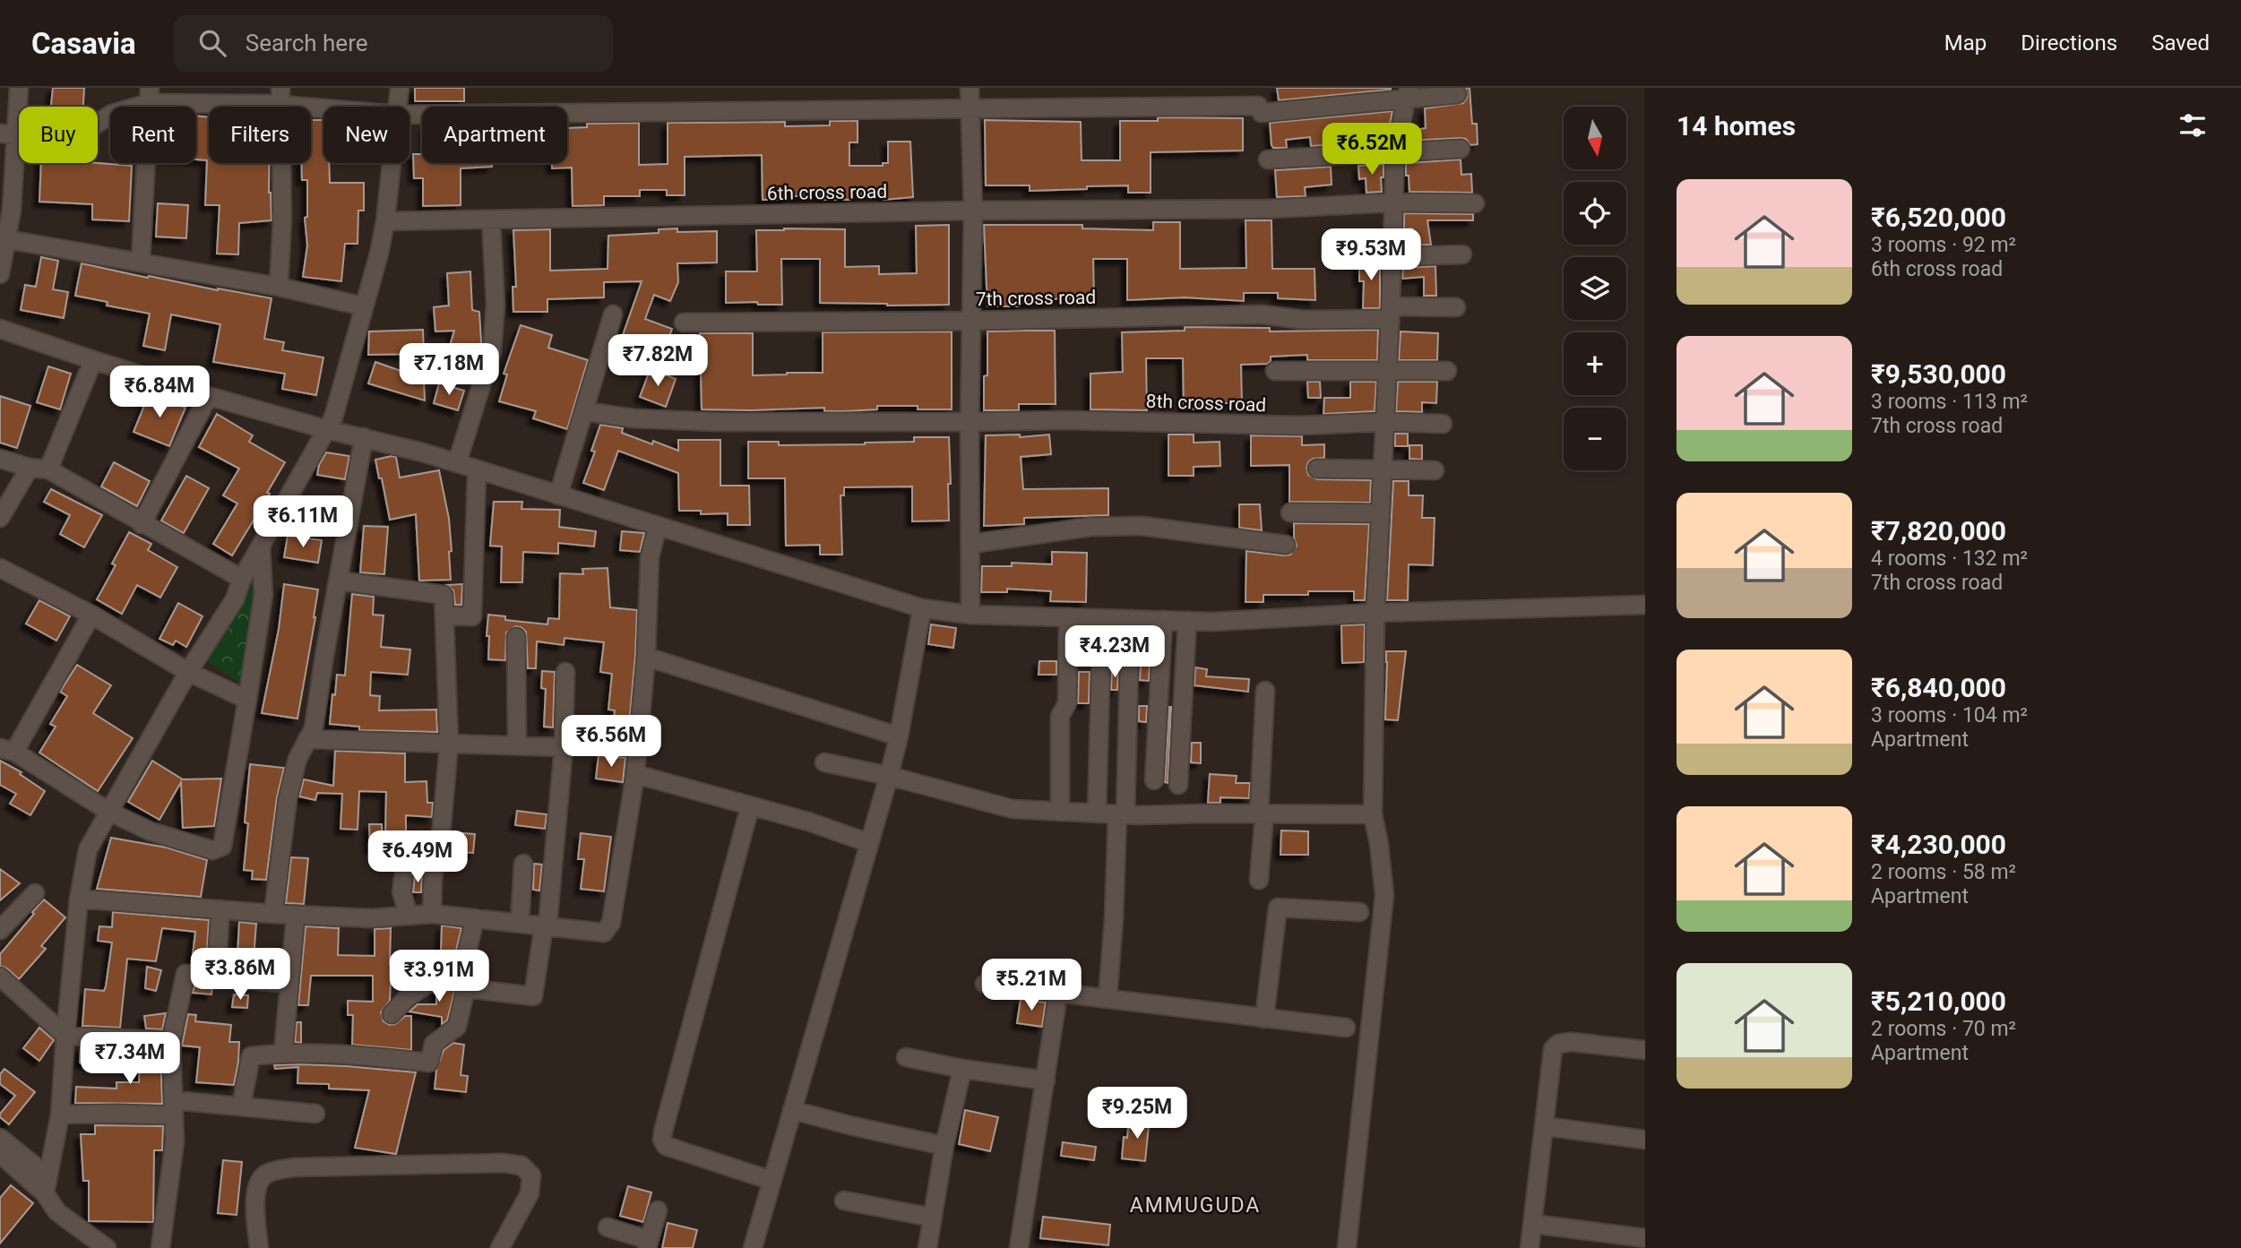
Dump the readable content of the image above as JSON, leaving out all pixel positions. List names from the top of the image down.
{
  "streets": {
    "street": ["6th cross road", "7th cross road", "8th cross road"]
  },
  "districts": ["AMMUGUDA"],
  "north": "bottom",
  "page": {
    "header": "Casavia",
    "search": "Search here",
    "nav": ["Map", "Directions", "Saved"],
    "heading": "14 homes",
    "map_buttons": ["+", "−"],
    "chip": [
      "Buy",
      "Rent",
      "Filters",
      "New",
      "Apartment"
    ],
    "price": [
      "₹6.52M",
      "₹9.53M",
      "₹7.82M",
      "₹7.18M",
      "₹6.84M",
      "₹6.11M",
      "₹4.23M",
      "₹6.56M",
      "₹6.49M",
      "₹3.86M",
      "₹3.91M",
      "₹5.21M",
      "₹7.34M",
      "₹9.25M"
    ],
    "list": [
      {
        "name": "₹6,520,000",
        "note": "3 rooms · 92 m² · 6th cross road"
      },
      {
        "name": "₹9,530,000",
        "note": "3 rooms · 113 m² · 7th cross road"
      },
      {
        "name": "₹7,820,000",
        "note": "4 rooms · 132 m² · 7th cross road"
      },
      {
        "name": "₹6,840,000",
        "note": "3 rooms · 104 m² · Apartment"
      },
      {
        "name": "₹4,230,000",
        "note": "2 rooms · 58 m² · Apartment"
      },
      {
        "name": "₹5,210,000",
        "note": "2 rooms · 70 m² · Apartment"
      }
    ]
  }
}
